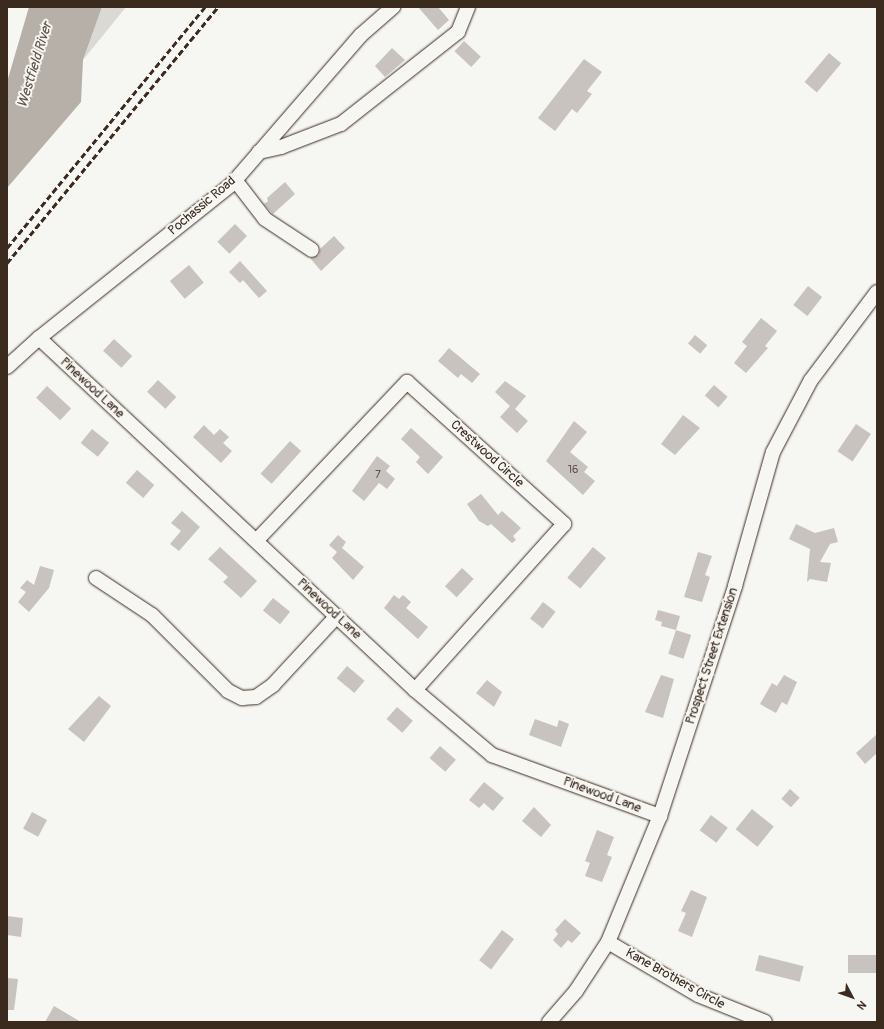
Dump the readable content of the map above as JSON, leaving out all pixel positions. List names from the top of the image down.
{
  "streets": {
    "street": [
      "Pochassic Road",
      "Pinewood Lane",
      "Crestwood Circle",
      "Prospect Street Extension",
      "Kane Brothers Circle"
    ]
  },
  "crossings": [
    ["Pochassic Road", "Pinewood Lane"],
    ["Pinewood Lane", "Crestwood Circle"],
    ["Pinewood Lane", "Prospect Street Extension"],
    ["Prospect Street Extension", "Kane Brothers Circle"]
  ],
  "water": ["Westfield River"],
  "house_numbers": ["16", "7"],
  "north": "bottom right"
}
